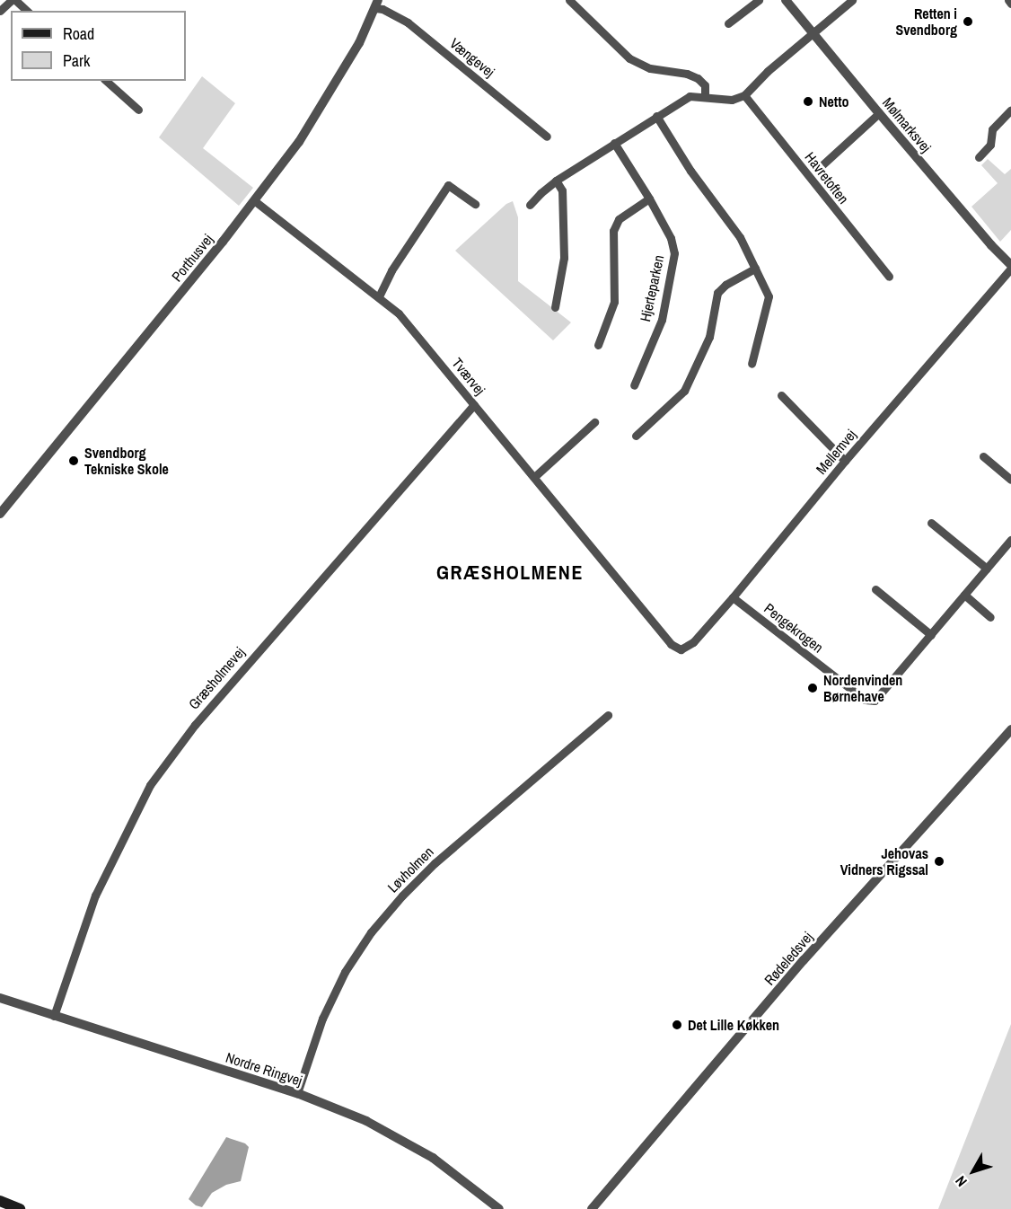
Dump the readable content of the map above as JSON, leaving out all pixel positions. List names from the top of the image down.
{
  "streets": {
    "street": [
      "Vængevej",
      "Mølmarksvej",
      "Havretoften",
      "Porthusvej",
      "Hjerteparken",
      "Tværvej",
      "Mellemvej",
      "Pengekrogen",
      "Græsholmevej",
      "Løvholmen",
      "Rødeledsvej",
      "Nordre Ringvej"
    ]
  },
  "crossings": [
    ["Vængevej", "Porthusvej"],
    ["Mølmarksvej", "Mellemvej"],
    ["Porthusvej", "Tværvej"],
    ["Tværvej", "Mellemvej"],
    ["Tværvej", "Græsholmevej"],
    ["Mellemvej", "Pengekrogen"],
    ["Græsholmevej", "Nordre Ringvej"],
    ["Løvholmen", "Nordre Ringvej"]
  ],
  "districts": ["GRÆSHOLMENE"],
  "places": [
    "Retten i Svendborg",
    "Netto",
    "Svendborg Tekniske Skole",
    "Nordenvinden Børnehave",
    "Jehovas Vidners Rigssal",
    "Det Lille Køkken"
  ],
  "legend": ["Road", "Park"],
  "north": "bottom left"
}
